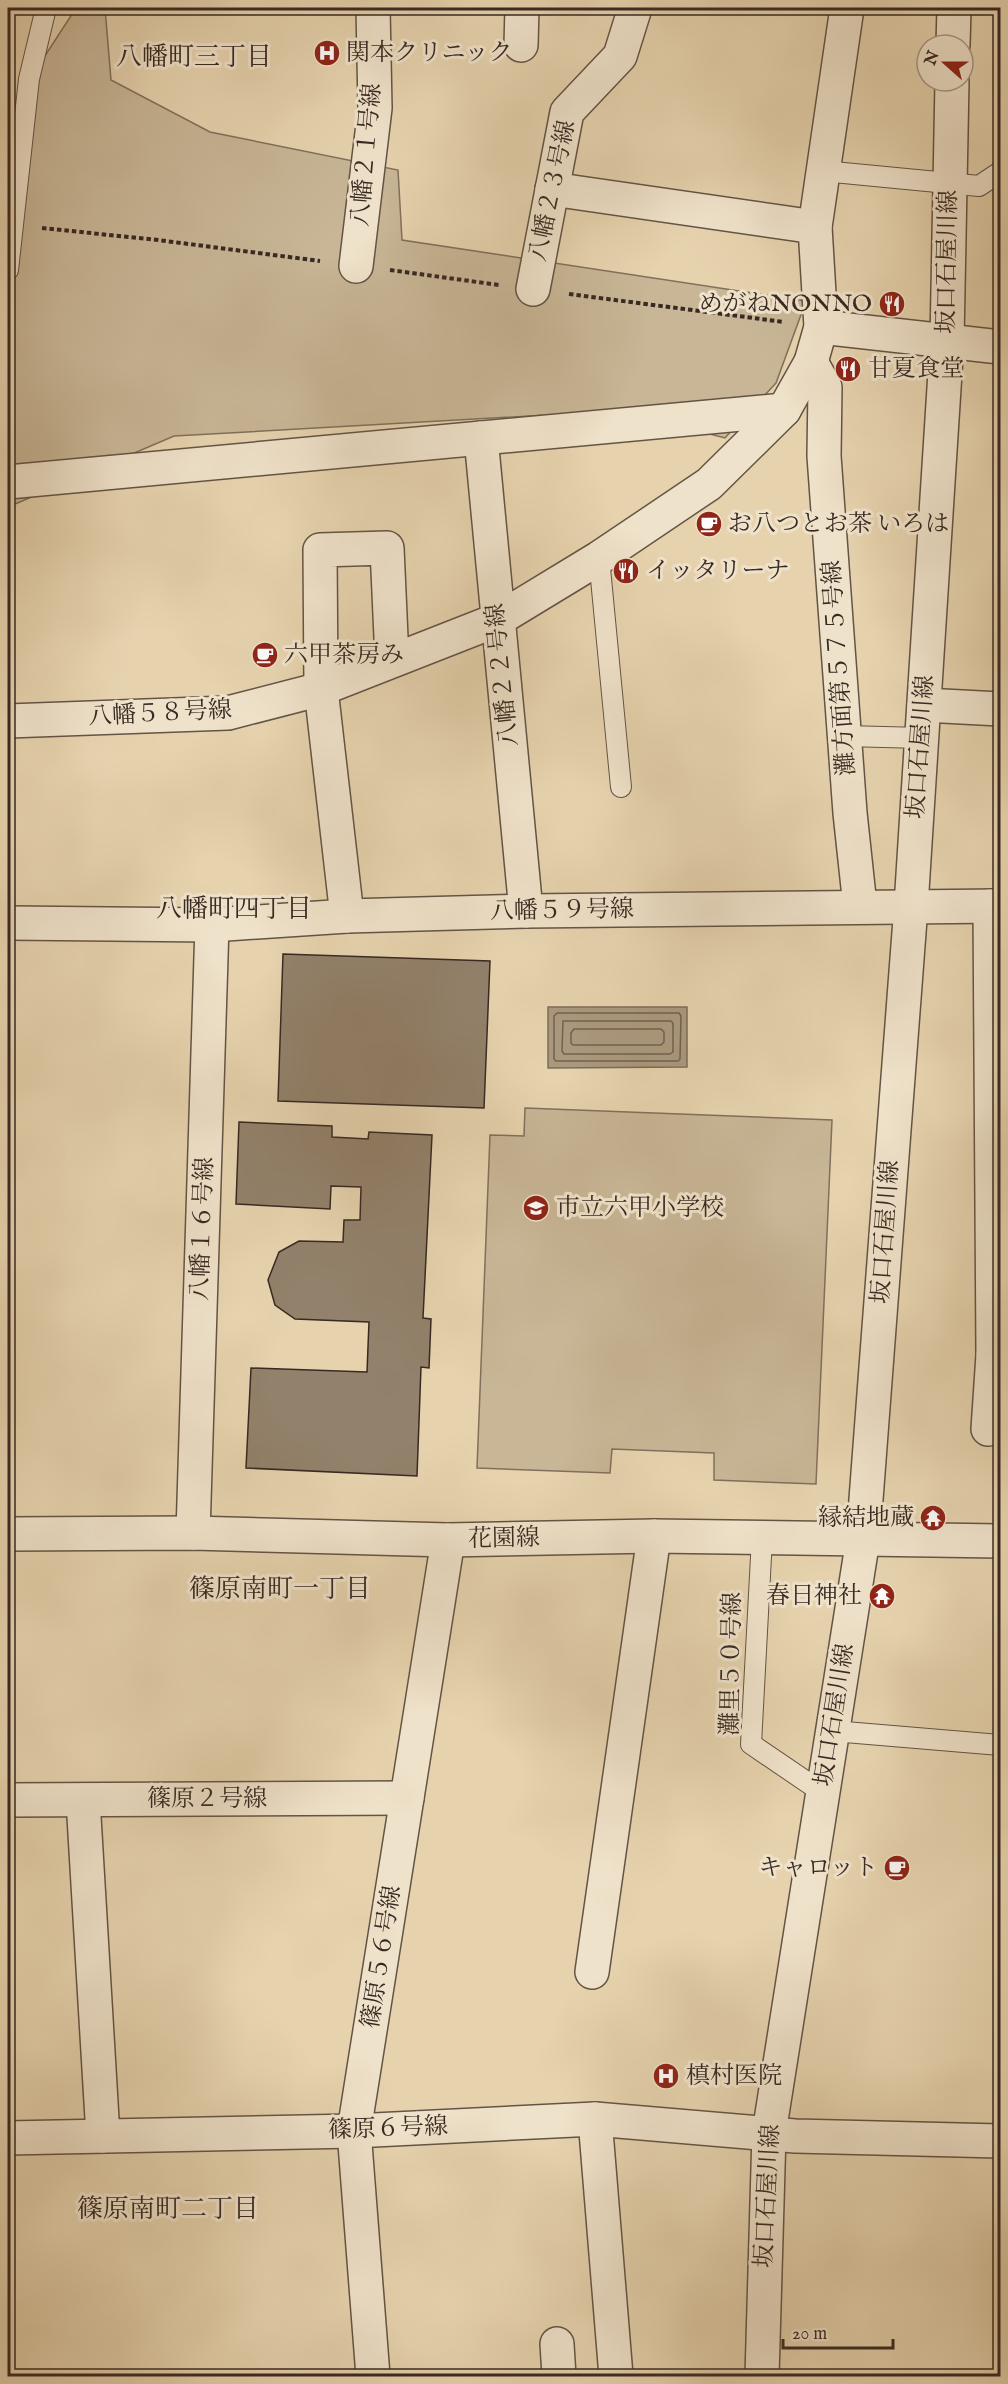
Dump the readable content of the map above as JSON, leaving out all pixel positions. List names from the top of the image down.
{
  "streets": {
    "street": [
      "八幡２１号線",
      "八幡２３号線",
      "坂口石屋川線",
      "灘方面第５７５号線",
      "八幡２２号線",
      "八幡５８号線",
      "八幡５９号線",
      "八幡１６号線",
      "花園線",
      "篠原２号線",
      "篠原５６号線",
      "篠原６号線"
    ],
    "lane": ["灘里５０号線"]
  },
  "crossings": [
    ["坂口石屋川線", "八幡５９号線"],
    ["坂口石屋川線", "花園線"],
    ["坂口石屋川線", "灘里５０号線"],
    ["坂口石屋川線", "篠原６号線"],
    ["灘方面第５７５号線", "八幡５８号線"],
    ["灘方面第５７５号線", "八幡５９号線"],
    ["八幡２２号線", "八幡５８号線"],
    ["八幡２２号線", "八幡５９号線"],
    ["八幡５９号線", "八幡１６号線"],
    ["八幡１６号線", "花園線"],
    ["花園線", "灘里５０号線"],
    ["花園線", "篠原５６号線"],
    ["篠原２号線", "篠原５６号線"],
    ["篠原５６号線", "篠原６号線"]
  ],
  "districts": [
    "八幡町三丁目",
    "八幡町四丁目",
    "篠原南町一丁目",
    "篠原南町二丁目"
  ],
  "places": {
    "hospital": ["関本クリニック", "槙村医院"],
    "restaurant": ["めがねNONNO", "甘夏食堂", "イッタリーナ"],
    "cafe": ["お八つとお茶 いろは", "六甲茶房み", "キャロット"],
    "school or university": ["市立六甲小学校"],
    "temple": ["縁結地蔵", "春日神社"]
  },
  "scale_bar": "20 m",
  "north": "left"
}
